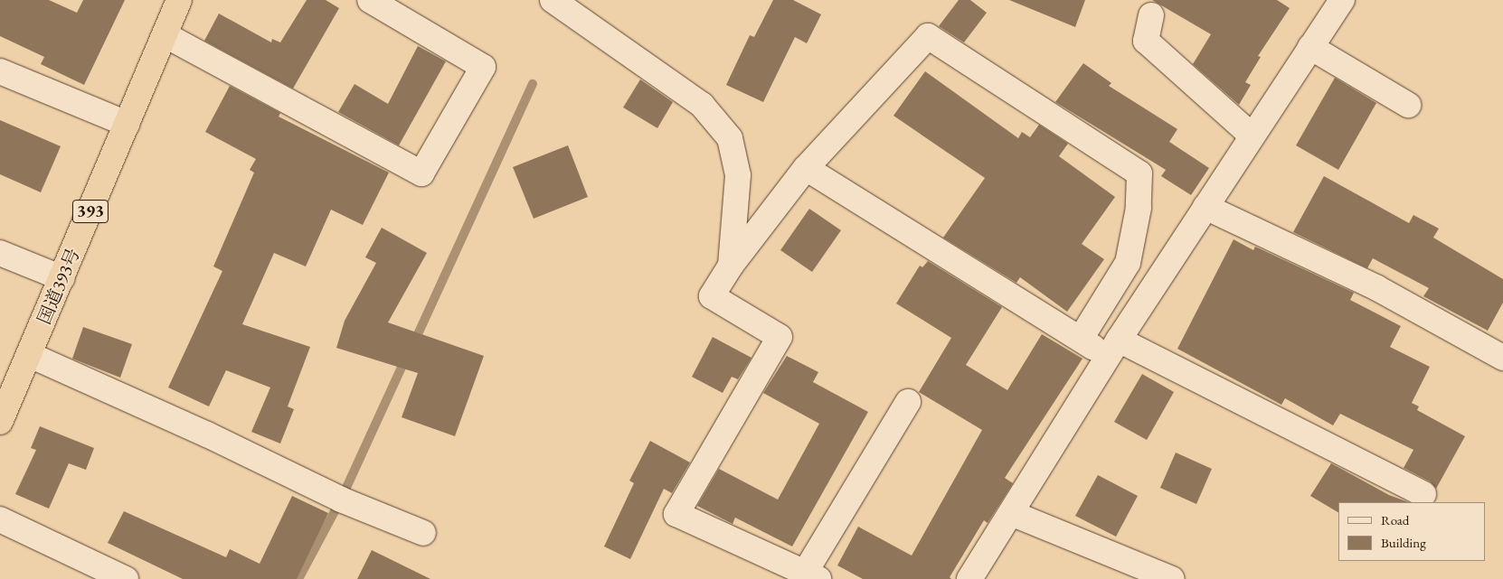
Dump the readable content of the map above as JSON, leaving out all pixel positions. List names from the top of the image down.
{
  "streets": {
    "highway": ["393", "国道393号"]
  },
  "legend": ["Road", "Building"]
}
